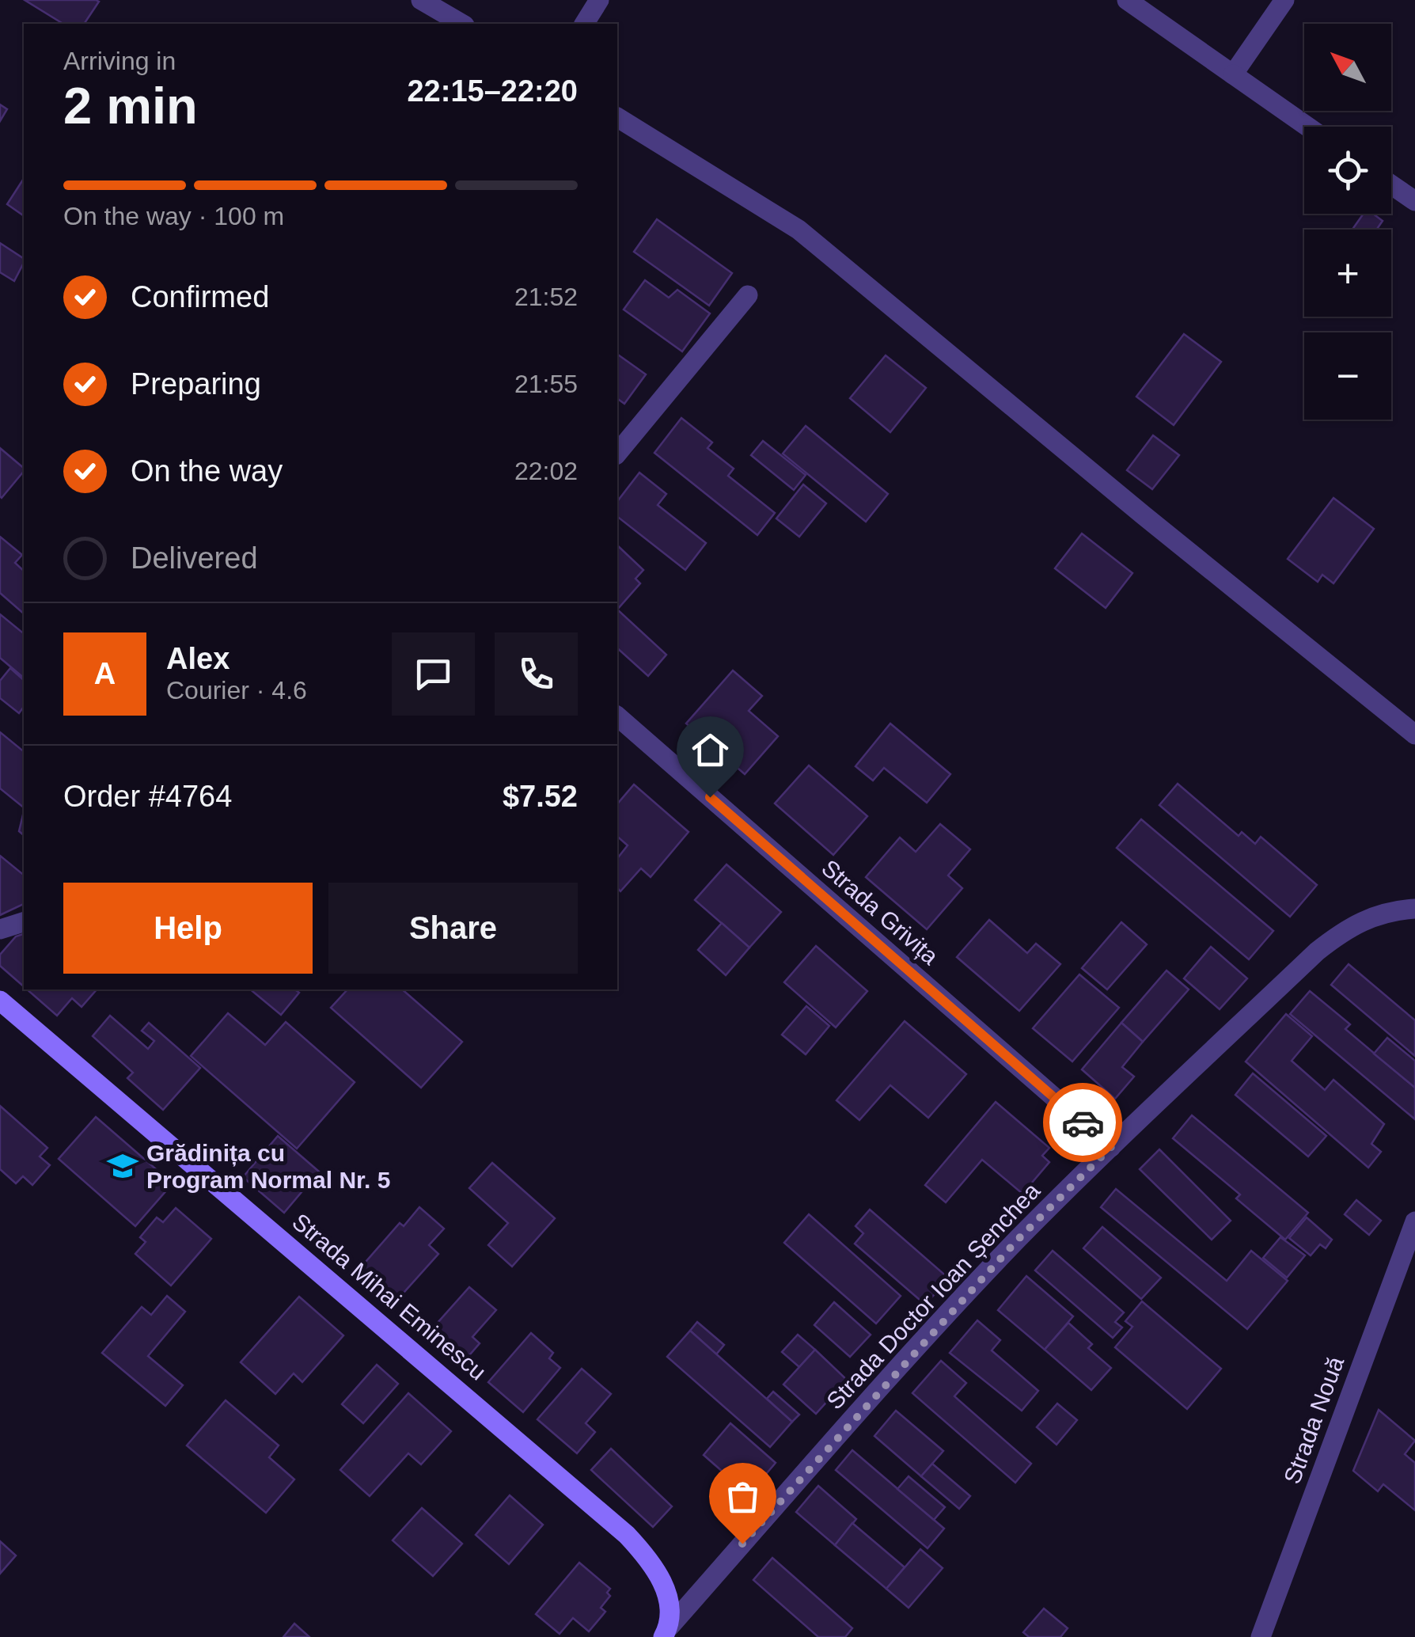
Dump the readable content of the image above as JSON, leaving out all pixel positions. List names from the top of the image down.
{
  "streets": {
    "main road": ["Strada Mihai Eminescu"],
    "street": ["Strada Grivița", "Strada Doctor Ioan Șenchea", "Strada Nouă"]
  },
  "crossings": [
    ["Strada Grivița", "Strada Doctor Ioan Șenchea"],
    ["Strada Doctor Ioan Șenchea", "Strada Mihai Eminescu"]
  ],
  "places": {
    "school or university": ["Grădinița cu Program Normal Nr. 5"]
  },
  "north": "top left",
  "page": {
    "map_buttons": ["+", "−"],
    "heading": ["2 min", "Arriving in", "22:15–22:20"],
    "panel": [
      "Alex",
      "Courier · 4.6",
      "Order #4764",
      "$7.52"
    ],
    "bar": "On the way · 100 m",
    "list": [
      ["Confirmed", "21:52"],
      ["Preparing", "21:55"],
      ["On the way", "22:02"],
      "Delivered"
    ],
    "round": "A",
    "buttons": ["Help", "Share"]
  }
}
